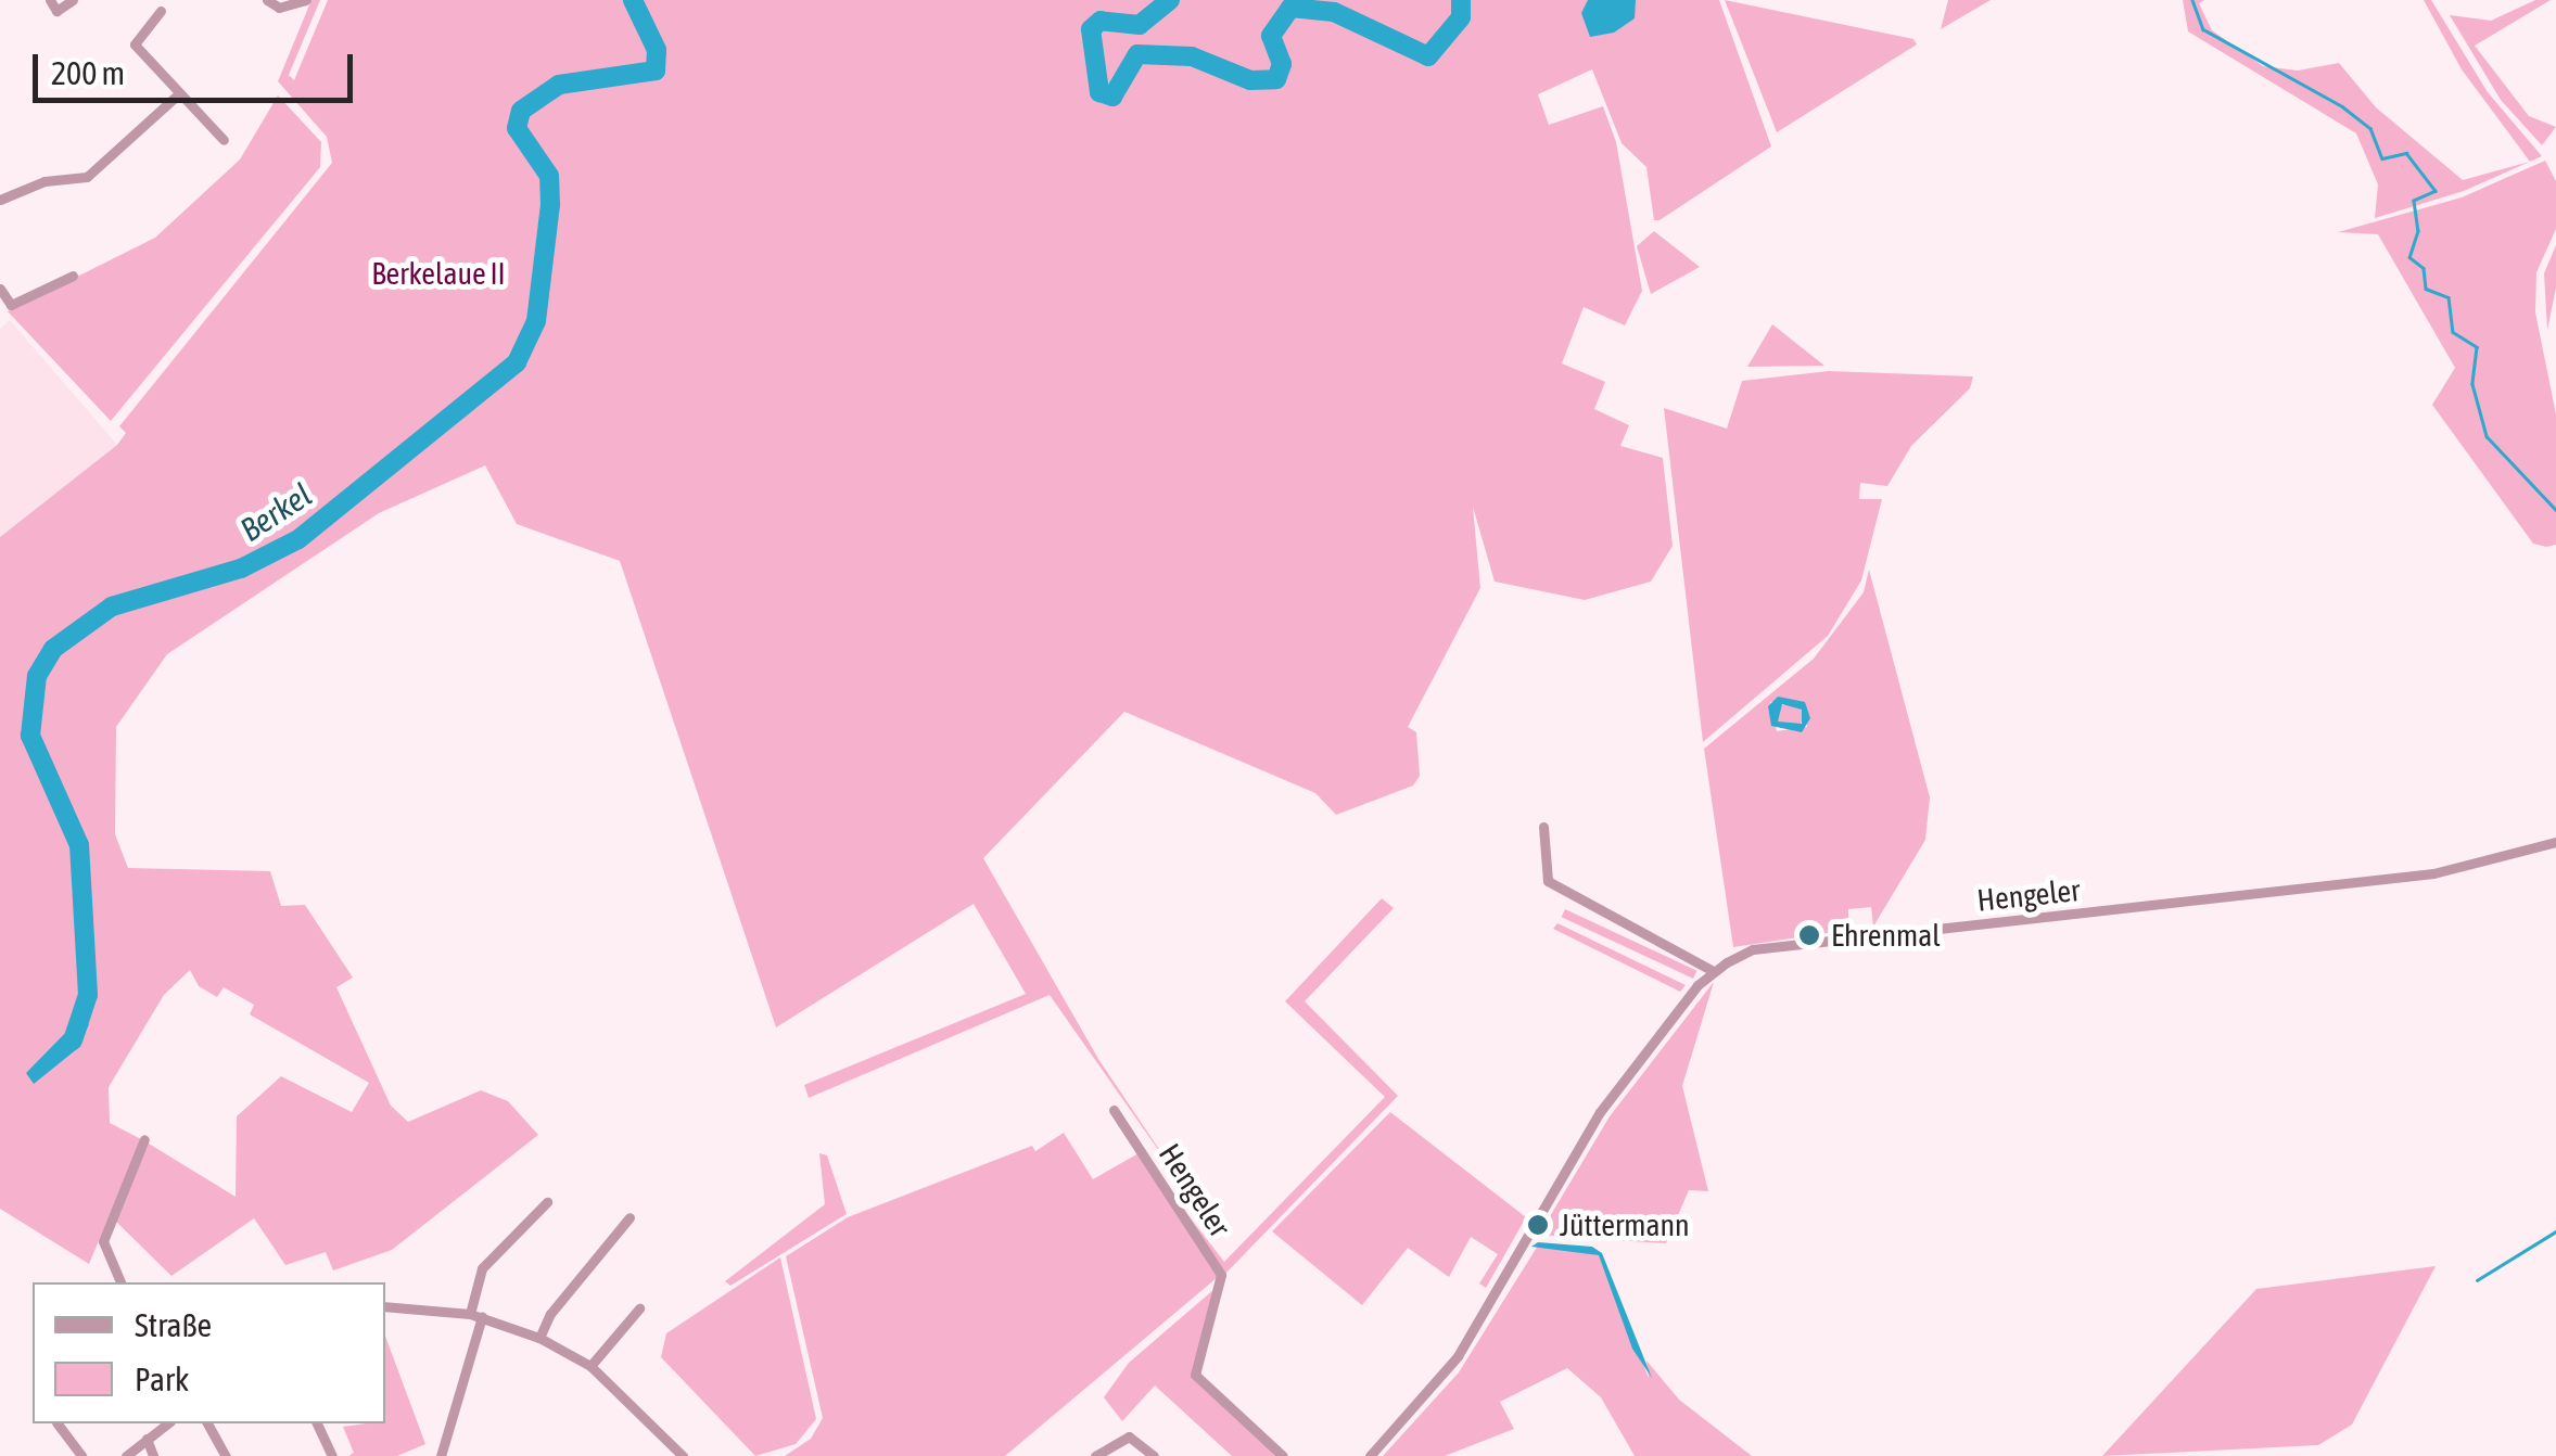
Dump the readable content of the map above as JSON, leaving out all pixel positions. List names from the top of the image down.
{
  "streets": {
    "street": ["Hengeler"]
  },
  "water": ["Berkel"],
  "parks": ["Berkelaue II"],
  "places": ["Ehrenmal", "Jüttermann"],
  "legend": ["Straße", "Park"],
  "scale_bar": "200 m"
}
